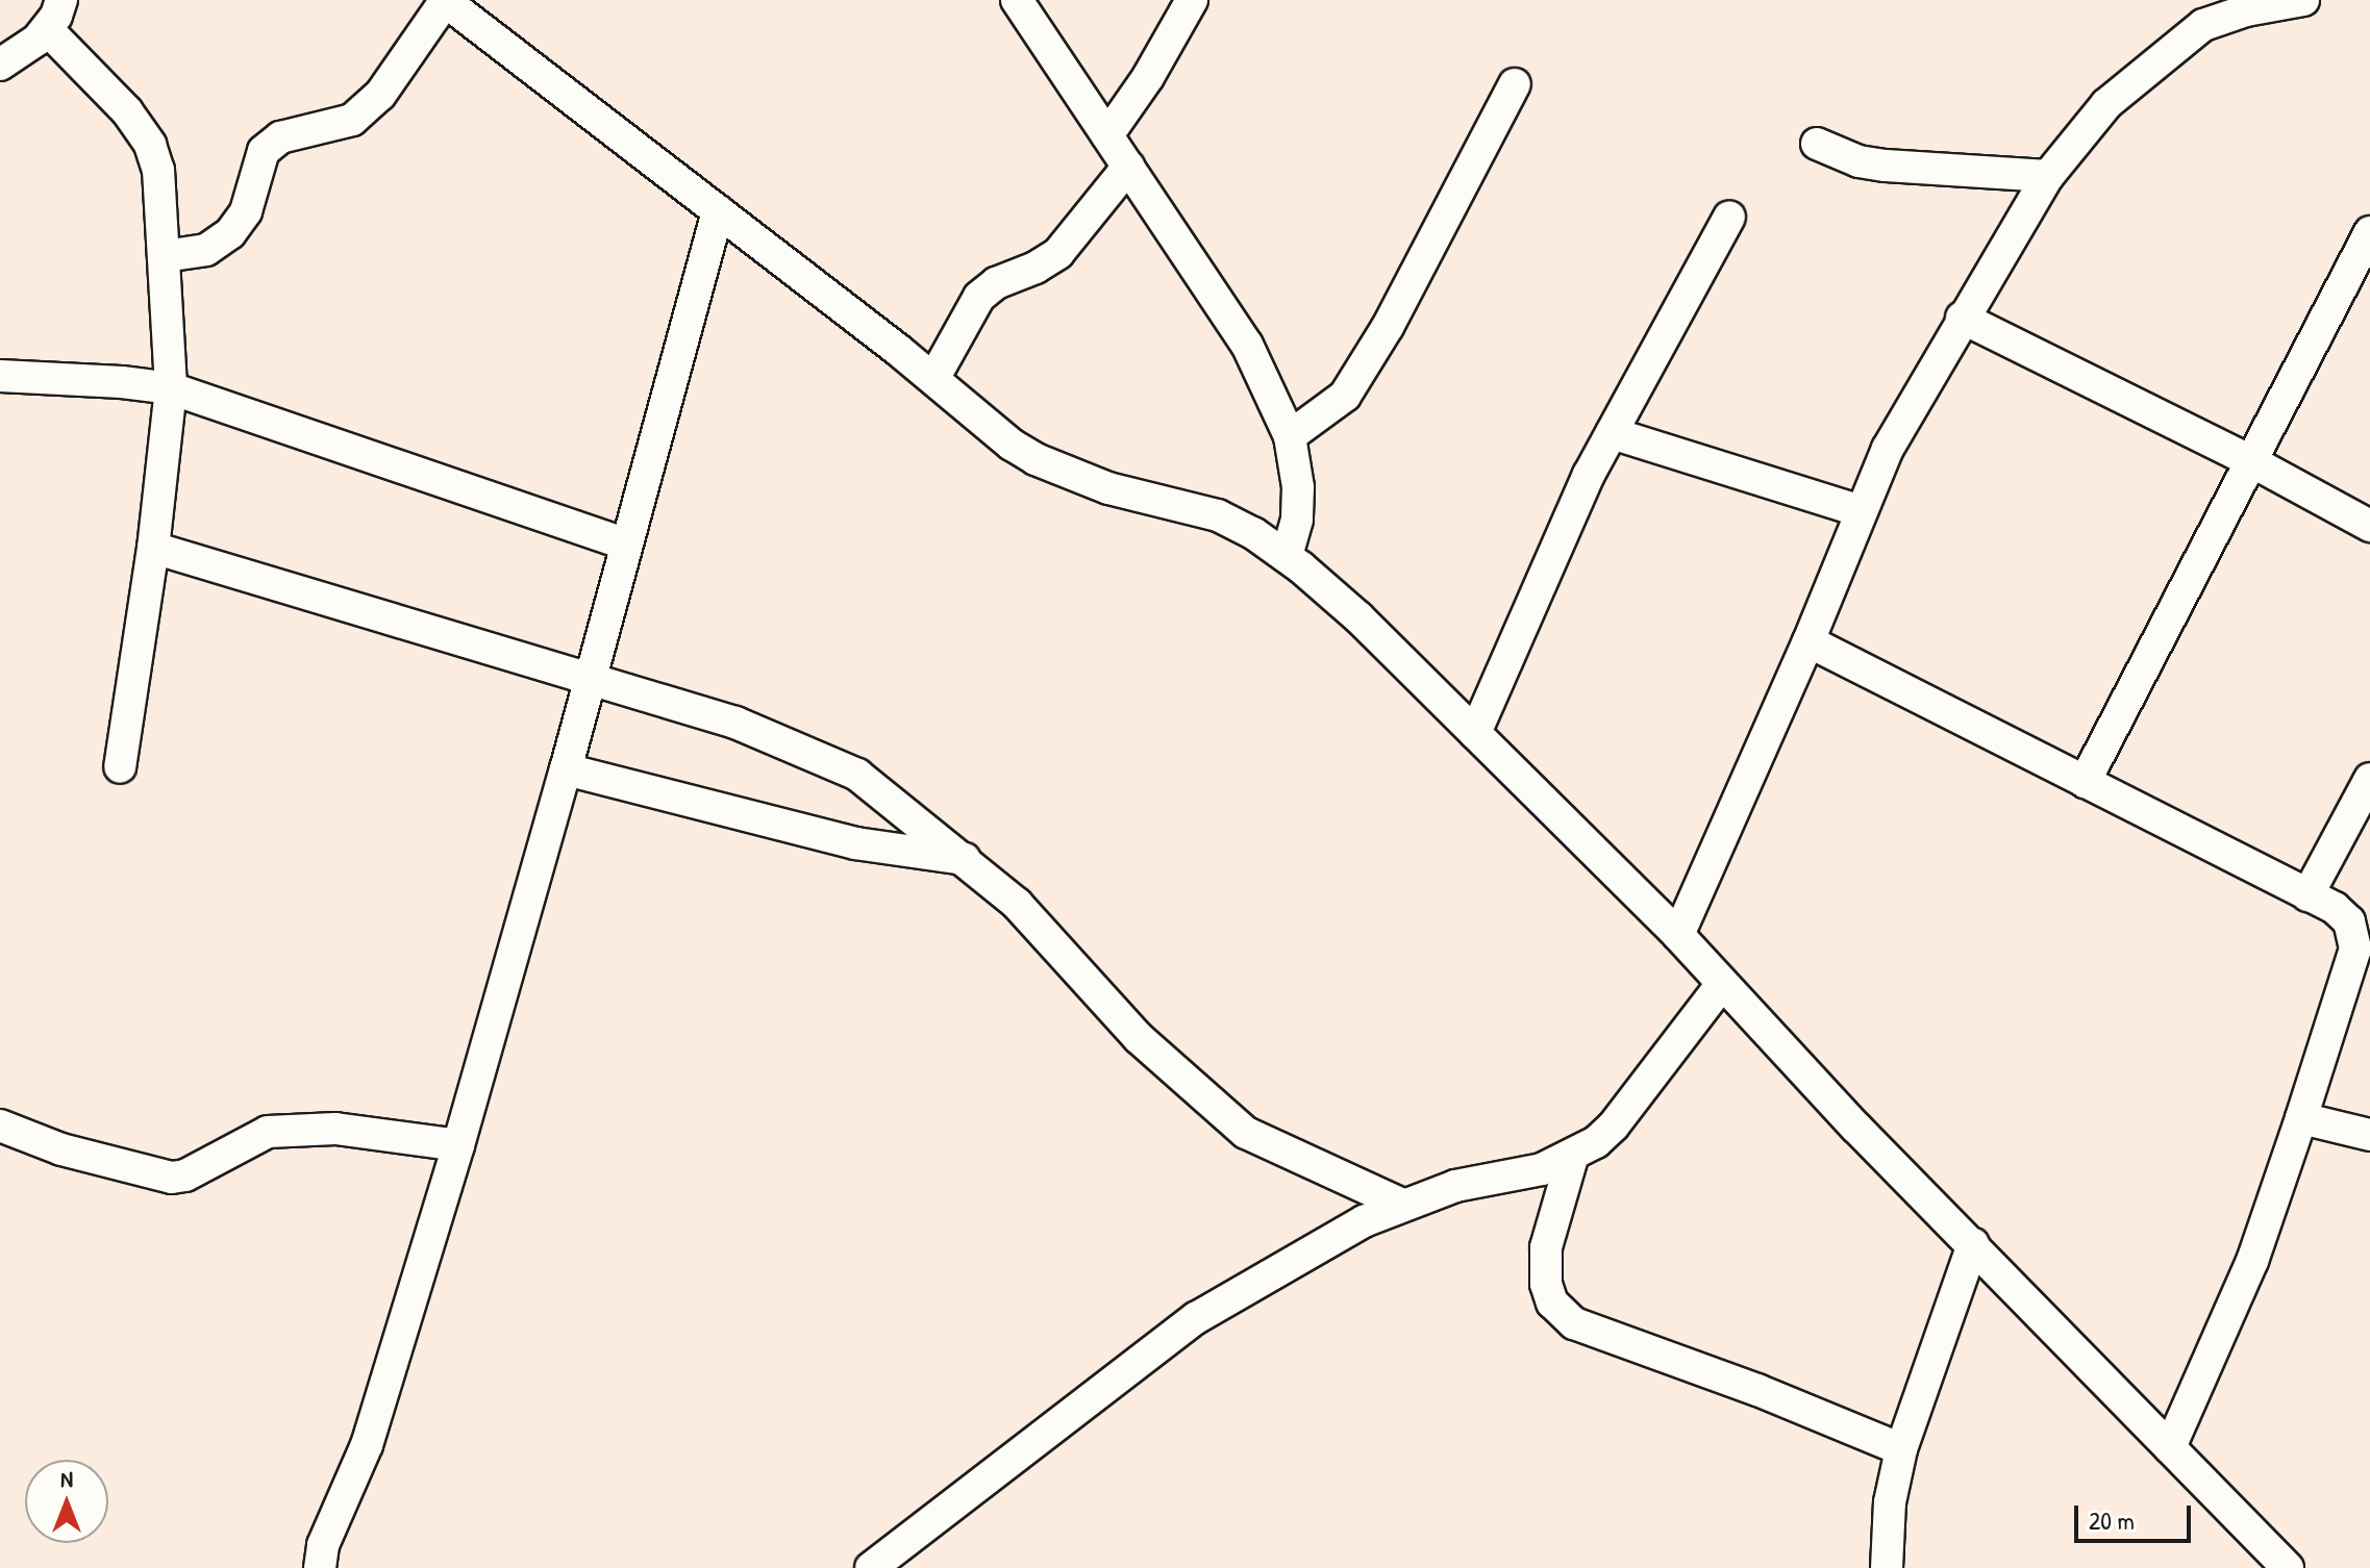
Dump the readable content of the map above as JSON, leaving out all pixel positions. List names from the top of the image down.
{
  "scale_bar": "20 m",
  "north": "top"
}
